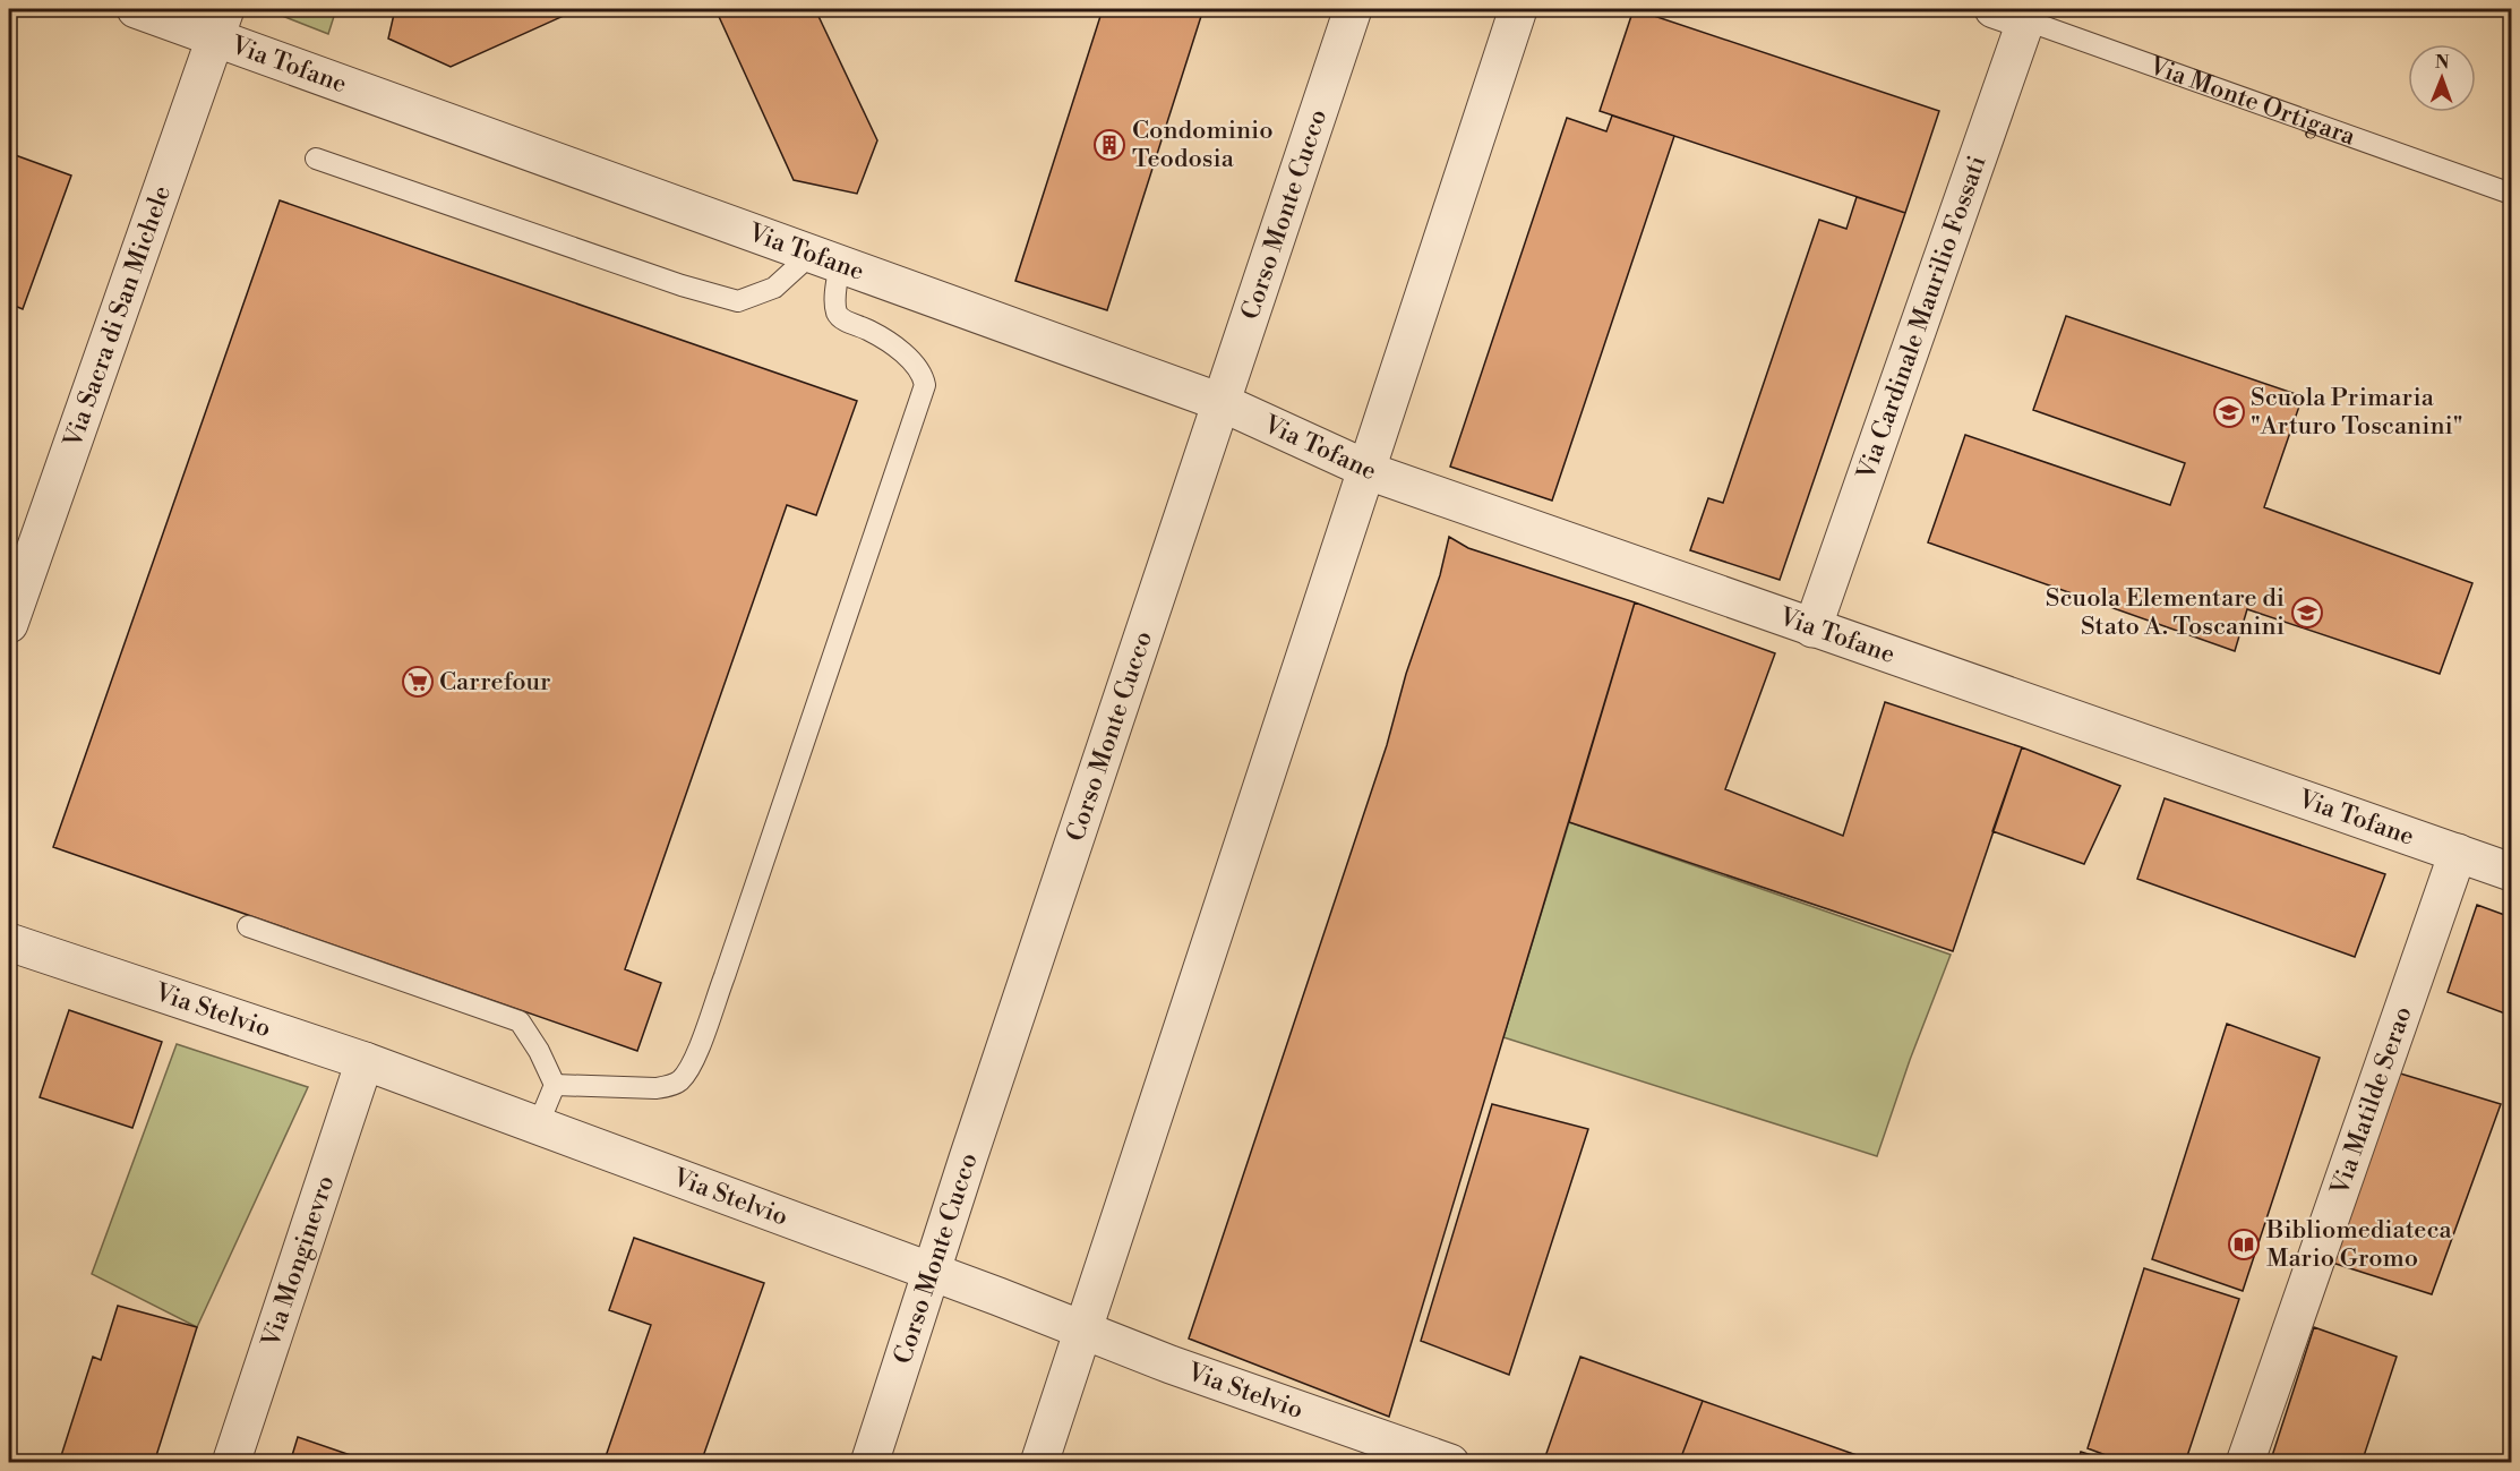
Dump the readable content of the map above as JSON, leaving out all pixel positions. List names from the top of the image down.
{
  "streets": {
    "street": [
      "Via Tofane",
      "Corso Monte Cucco",
      "Via Sacra di San Michele",
      "Via Cardinale Maurilio Fossati",
      "Via Stelvio",
      "Via Matilde Serao",
      "Via Monginevro"
    ],
    "lane": ["Via Monte Ortigara"]
  },
  "crossings": [
    ["Via Tofane", "Corso Monte Cucco"],
    ["Via Tofane", "Via Sacra di San Michele"],
    ["Via Tofane", "Via Cardinale Maurilio Fossati"],
    ["Via Tofane", "Via Matilde Serao"],
    ["Via Monte Ortigara", "Via Cardinale Maurilio Fossati"],
    ["Corso Monte Cucco", "Via Stelvio"],
    ["Via Stelvio", "Via Monginevro"]
  ],
  "places": {
    "building": ["Condominio Teodosia"],
    "school or university": ["Scuola Primaria \"Arturo Toscanini\"", "Scuola Elementare di Stato A. Toscanini"],
    "supermarket": ["Carrefour"],
    "library": ["Bibliomediateca Mario Gromo"]
  },
  "north": "top"
}
